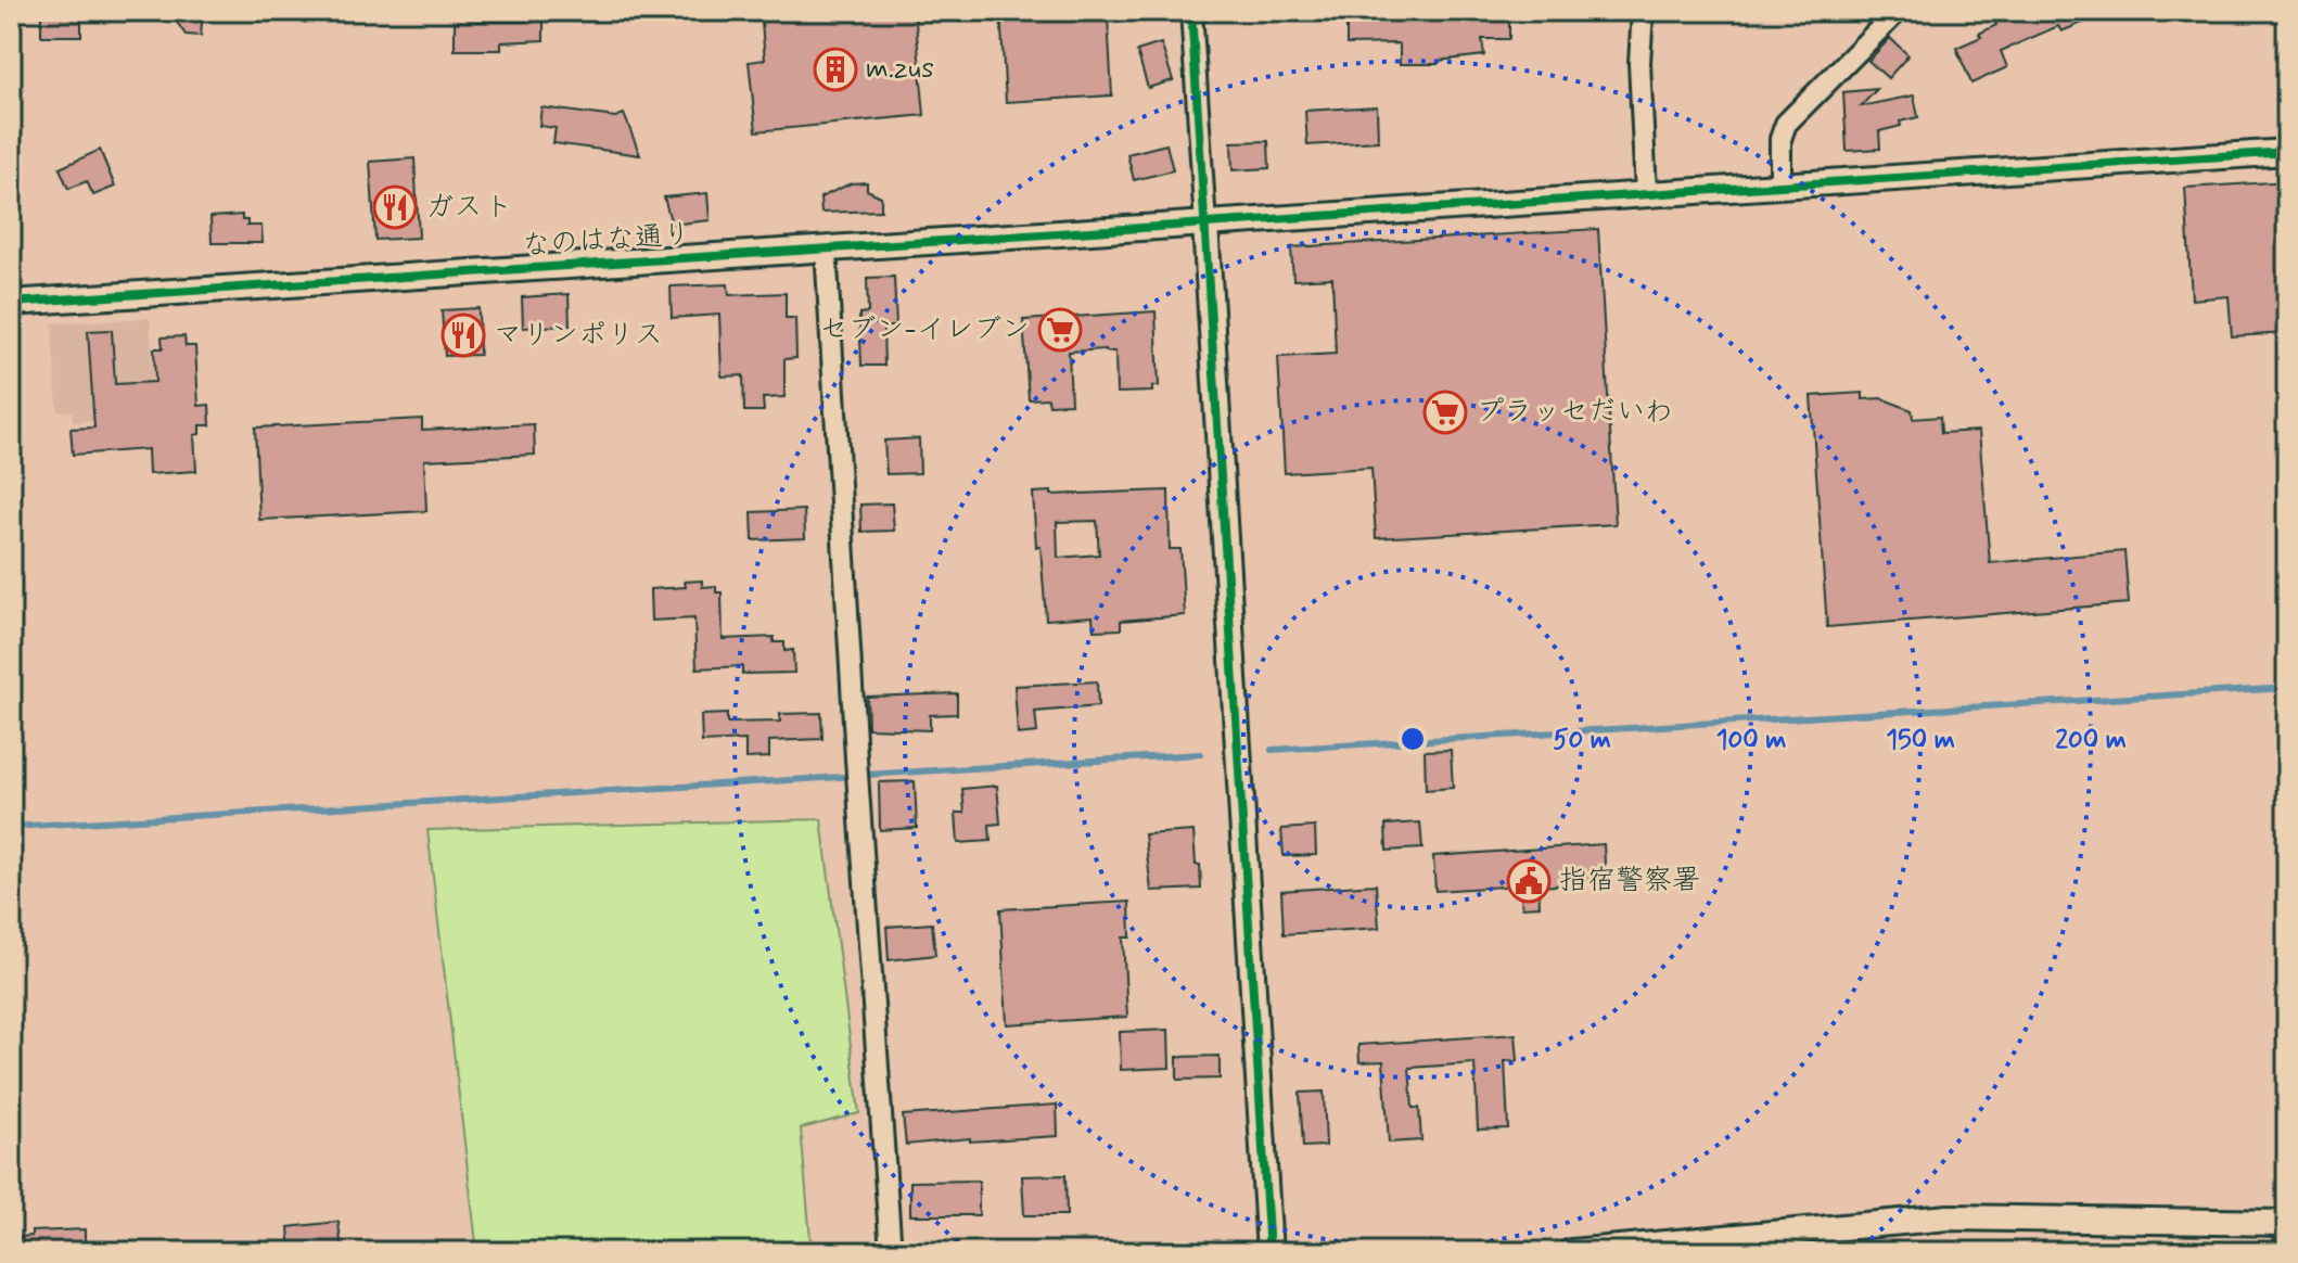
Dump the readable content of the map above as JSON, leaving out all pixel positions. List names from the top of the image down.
{
  "streets": {
    "street": ["なのはな通り"]
  },
  "places": {
    "building": ["m.zus"],
    "restaurant": ["ガスト", "マリンポリス"],
    "supermarket": ["セブン-イレブン", "プラッセだいわ"],
    "public building": ["指宿警察署"]
  },
  "rings": [
    "50 m",
    "100 m",
    "150 m",
    "200 m"
  ]
}
